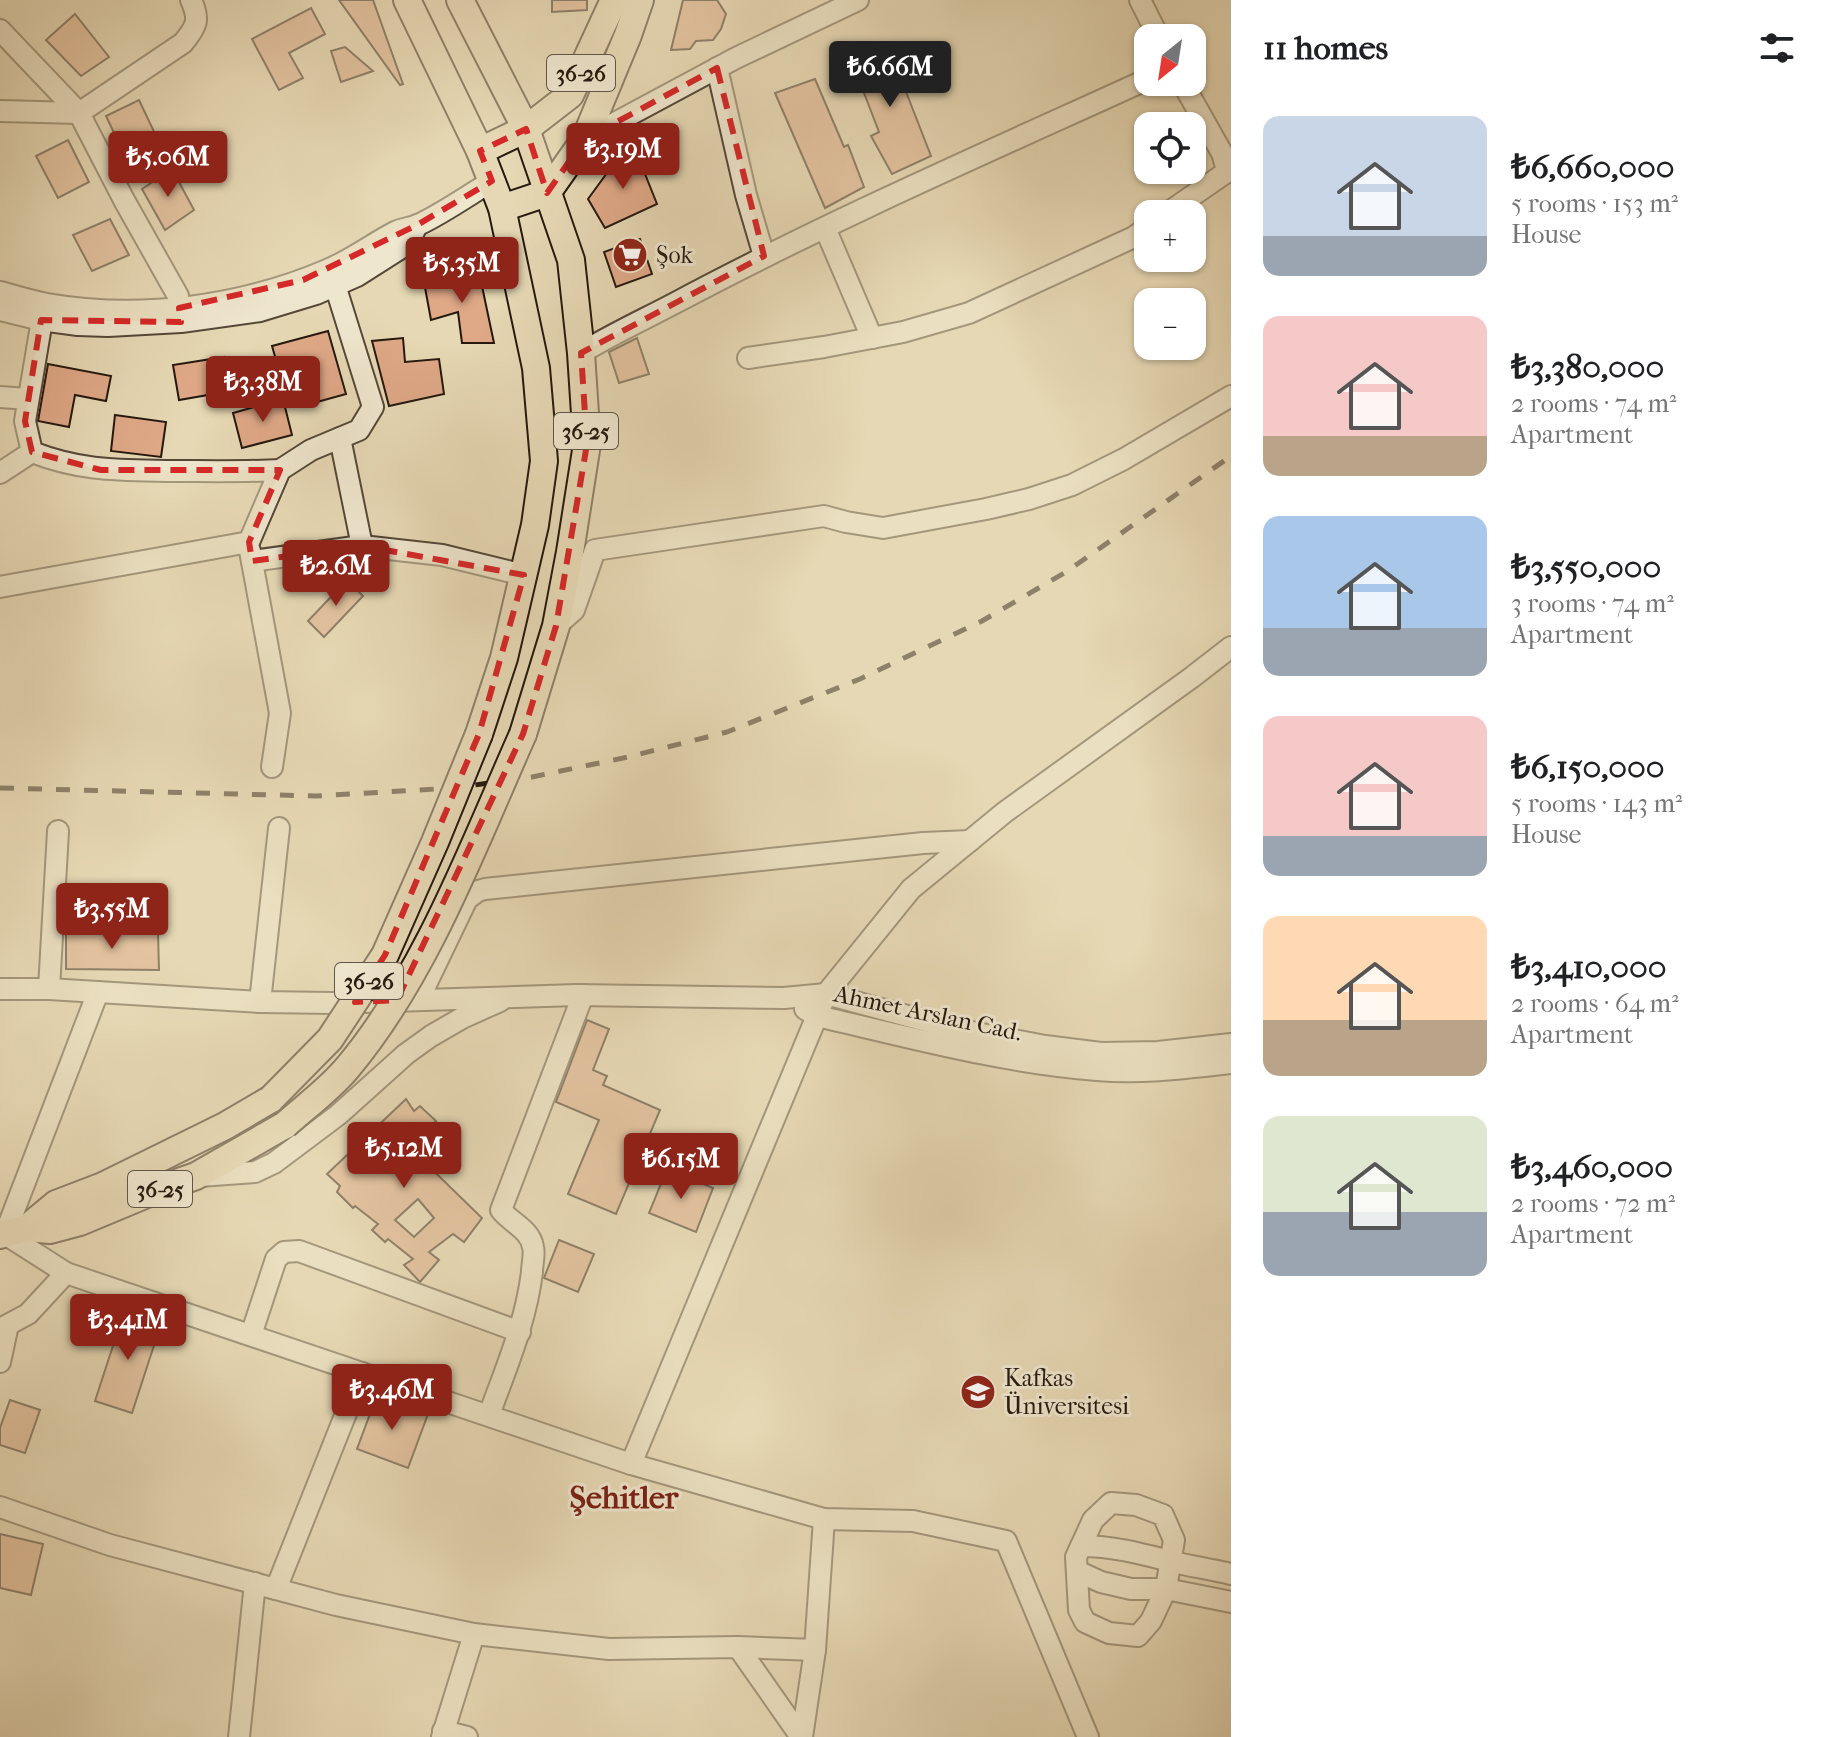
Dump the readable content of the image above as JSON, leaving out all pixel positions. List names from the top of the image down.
{
  "streets": {
    "main road": ["36-26", "36-25"],
    "street": ["Ahmet Arslan Cad."]
  },
  "crossings": [
    ["36-26", "36-25"]
  ],
  "districts": ["Şehitler"],
  "places": {
    "supermarket": ["Şok"],
    "school or university": ["Kafkas Üniversitesi"]
  },
  "north": "bottom left",
  "page": {
    "heading": "11 homes",
    "map_buttons": ["+", "−"],
    "price": [
      "₺6.66M",
      "₺3.19M",
      "₺5.06M",
      "₺5.35M",
      "₺3.38M",
      "₺2.6M",
      "₺3.55M",
      "₺5.12M",
      "₺6.15M",
      "₺3.41M",
      "₺3.46M"
    ],
    "list": [
      {
        "name": "₺6,660,000",
        "note": "5 rooms · 153 m² · House"
      },
      {
        "name": "₺3,380,000",
        "note": "2 rooms · 74 m² · Apartment"
      },
      {
        "name": "₺3,550,000",
        "note": "3 rooms · 74 m² · Apartment"
      },
      {
        "name": "₺6,150,000",
        "note": "5 rooms · 143 m² · House"
      },
      {
        "name": "₺3,410,000",
        "note": "2 rooms · 64 m² · Apartment"
      },
      {
        "name": "₺3,460,000",
        "note": "2 rooms · 72 m² · Apartment"
      }
    ]
  }
}
